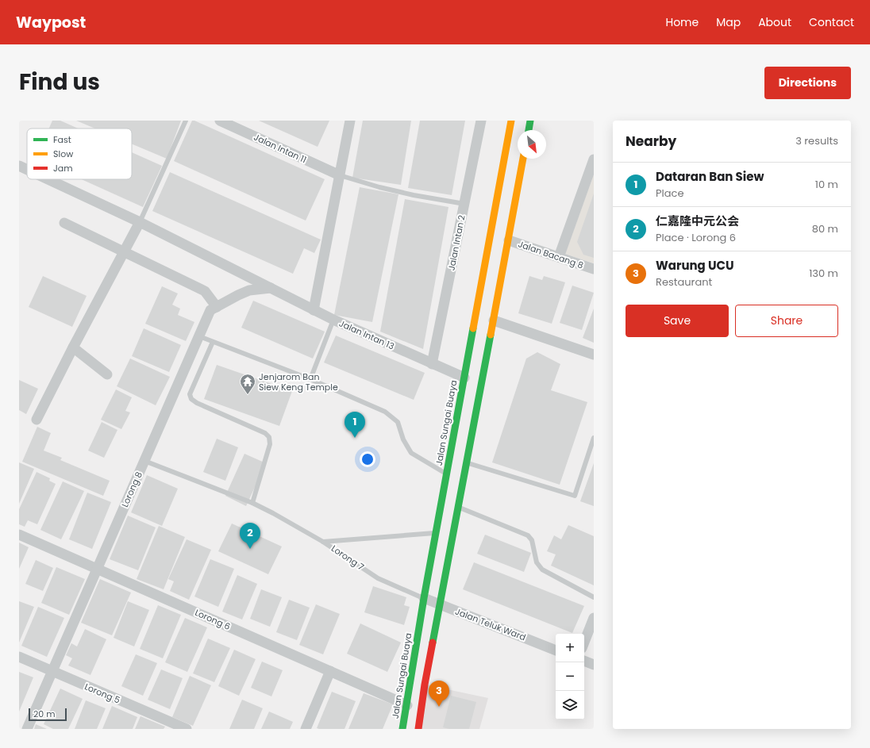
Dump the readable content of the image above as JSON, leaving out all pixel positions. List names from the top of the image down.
{
  "streets": {
    "street": [
      "Jalan Intan 11",
      "Jalan Intan 2",
      "Jalan Bacang 8",
      "Jalan Intan 13",
      "Jalan Sungai Buaya",
      "Lorong 8",
      "Lorong 6",
      "Jalan Teluk Ward",
      "Lorong 5"
    ],
    "lane": ["Lorong 7"]
  },
  "crossings": [
    ["Jalan Intan 2", "Jalan Intan 13"],
    ["Jalan Intan 13", "Jalan Sungai Buaya"],
    ["Jalan Intan 13", "Lorong 8"],
    ["Jalan Sungai Buaya", "Lorong 7"],
    ["Jalan Sungai Buaya", "Lorong 6"],
    ["Jalan Sungai Buaya", "Jalan Teluk Ward"],
    ["Lorong 8", "Lorong 7"],
    ["Lorong 8", "Lorong 6"],
    ["Lorong 8", "Lorong 5"],
    ["Lorong 7", "Jalan Teluk Ward"]
  ],
  "places": {
    "temple": ["Jenjarom Ban Siew Keng Temple"]
  },
  "legend": ["Fast", "Slow", "Jam"],
  "scale_bar": "20 m",
  "north": "bottom right",
  "page": {
    "header": "Waypost",
    "nav": [
      "Home",
      "Map",
      "About",
      "Contact"
    ],
    "title": "Find us",
    "buttons": [
      "Directions",
      ["Save", "Share"]
    ],
    "heading": ["Nearby", "3 results"],
    "list": [
      {
        "mark": "1",
        "name": "Dataran Ban Siew",
        "note": "Place",
        "value": "10 m"
      },
      {
        "mark": "2",
        "name": "仁嘉隆中元公会",
        "note": "Place · Lorong 6",
        "value": "80 m"
      },
      {
        "mark": "3",
        "name": "Warung UCU",
        "note": "Restaurant",
        "value": "130 m"
      }
    ],
    "pins": ["1", "2", "3"],
    "map_buttons": ["+", "−"],
    "scale": "20 m"
  }
}
